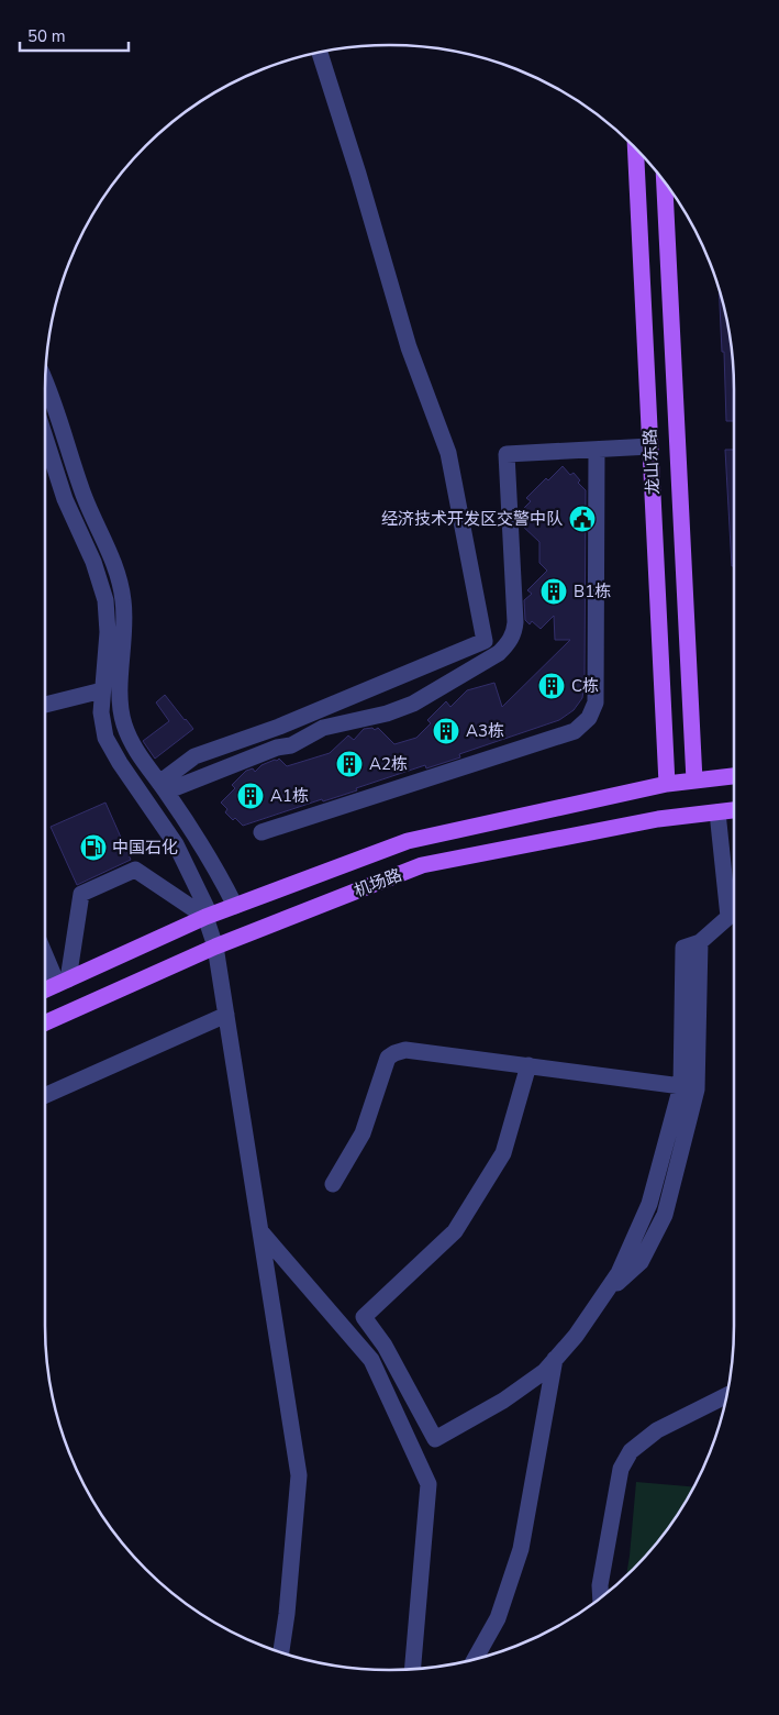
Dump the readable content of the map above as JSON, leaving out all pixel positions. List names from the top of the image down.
{
  "streets": {
    "main road": ["龙山东路", "机场路"]
  },
  "crossings": [
    ["龙山东路", "机场路"]
  ],
  "places": {
    "public building": ["经济技术开发区交警中队"],
    "building": [
      "B1栋",
      "C栋",
      "A3栋",
      "A2栋",
      "A1栋"
    ],
    "fuel station": ["中国石化"]
  },
  "scale_bar": "50 m"
}
